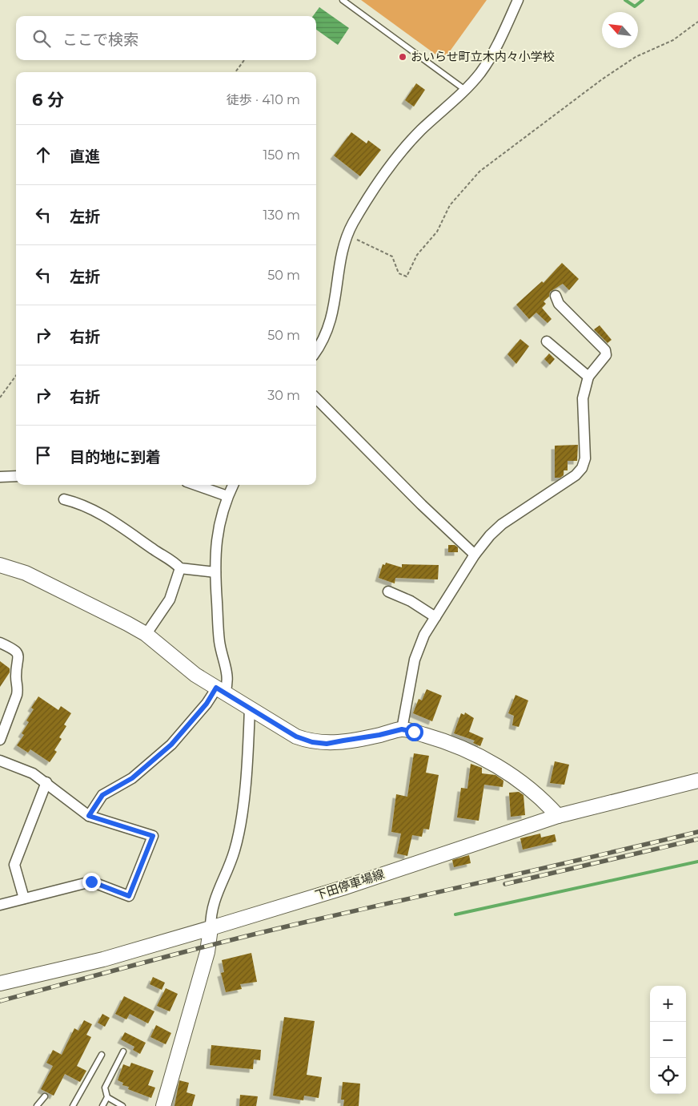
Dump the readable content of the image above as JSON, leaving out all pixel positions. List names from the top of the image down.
{
  "streets": {
    "street": ["下田停車場線"]
  },
  "places": ["おいらせ町立木内々小学校"],
  "north": "top left",
  "page": {
    "search": "ここで検索",
    "heading": ["6 分", "徒歩 · 410 m"],
    "list": [
      ["直進", "150 m"],
      ["左折", "130 m"],
      ["左折", "50 m"],
      ["右折", "50 m"],
      ["右折", "30 m"],
      "目的地に到着"
    ],
    "map_buttons": ["+", "−"]
  }
}
